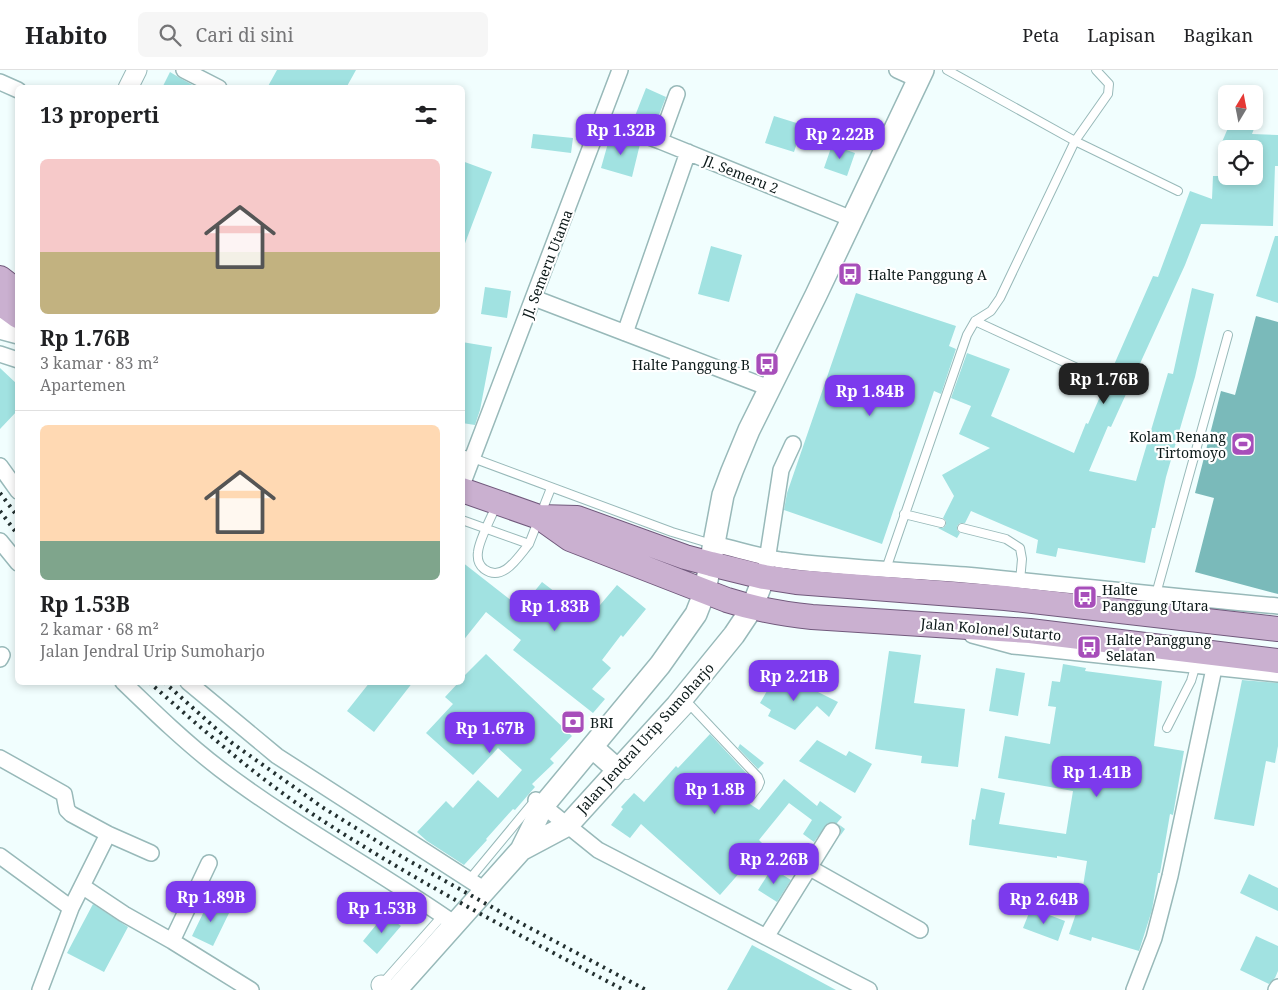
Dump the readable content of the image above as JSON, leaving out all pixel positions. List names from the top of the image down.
{
  "streets": {
    "main road": ["Jalan Kolonel Sutarto", "Jalan Jendral Urip Sumoharjo"],
    "street": ["Jl. Semeru 2", "Jl. Semeru Utama"]
  },
  "crossings": [
    ["Jl. Semeru 2", "Jl. Semeru Utama"],
    ["Jl. Semeru 2", "Jalan Jendral Urip Sumoharjo"],
    ["Jalan Kolonel Sutarto", "Jalan Jendral Urip Sumoharjo"]
  ],
  "places": {
    "bus stop": [
      "Halte Panggung A",
      "Halte Panggung B",
      "Halte Panggung Utara",
      "Halte Panggung Selatan"
    ],
    "sports": ["Kolam Renang Tirtomoyo"],
    "bank": ["BRI"]
  },
  "north": "top",
  "page": {
    "header": "Habito",
    "search": "Cari di sini",
    "nav": ["Peta", "Lapisan", "Bagikan"],
    "heading": "13 properti",
    "price": [
      "Rp 1.32B",
      "Rp 2.22B",
      "Rp 1.76B",
      "Rp 1.84B",
      "Rp 1.83B",
      "Rp 2.21B",
      "Rp 1.67B",
      "Rp 1.41B",
      "Rp 1.8B",
      "Rp 2.26B",
      "Rp 1.89B",
      "Rp 2.64B",
      "Rp 1.53B"
    ],
    "list": [
      {
        "name": "Rp 1.76B",
        "note": "3 kamar · 83 m² · Apartemen"
      },
      {
        "name": "Rp 1.53B",
        "note": "2 kamar · 68 m² · Jalan Jendral Urip Sumoharjo"
      }
    ]
  }
}
